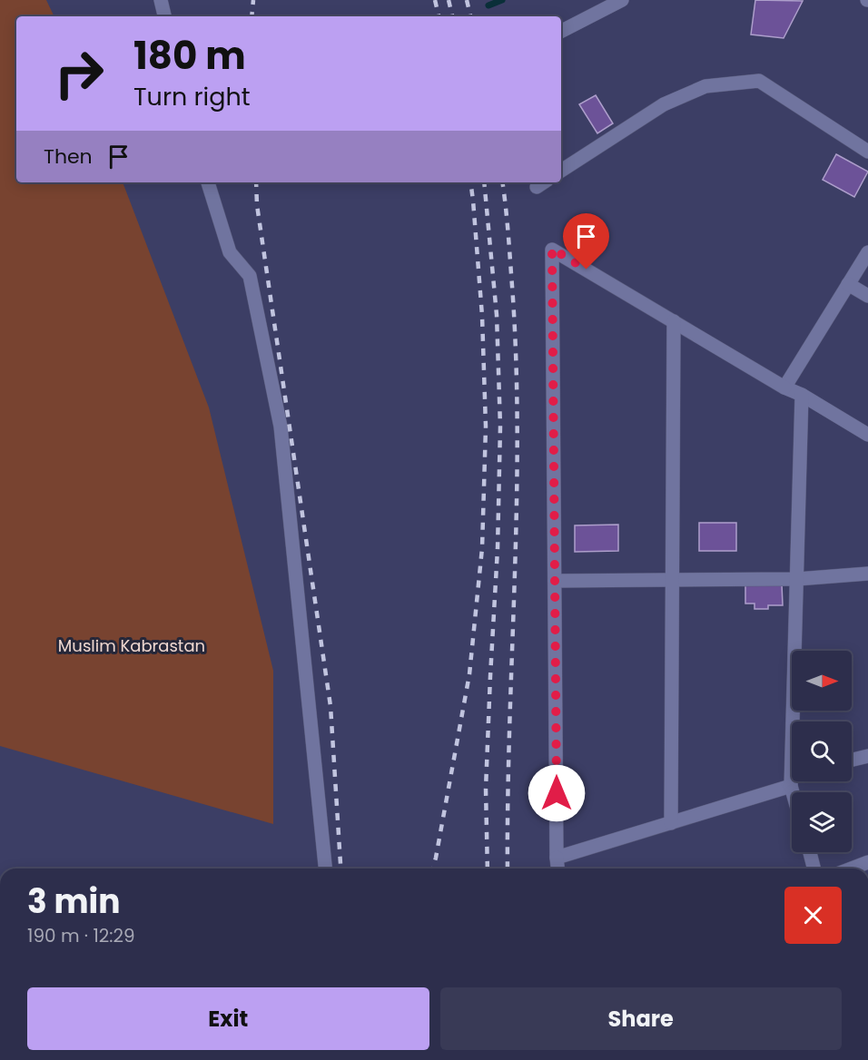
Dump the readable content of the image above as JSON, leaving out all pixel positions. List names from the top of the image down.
{
  "parks": ["Muslim Kabrastan"],
  "north": "right",
  "page": {
    "turn": ["180 m", "Turn right"],
    "then": "Then",
    "heading": ["3 min", "190 m · 12:29"],
    "buttons": ["Exit", "Share"]
  }
}
